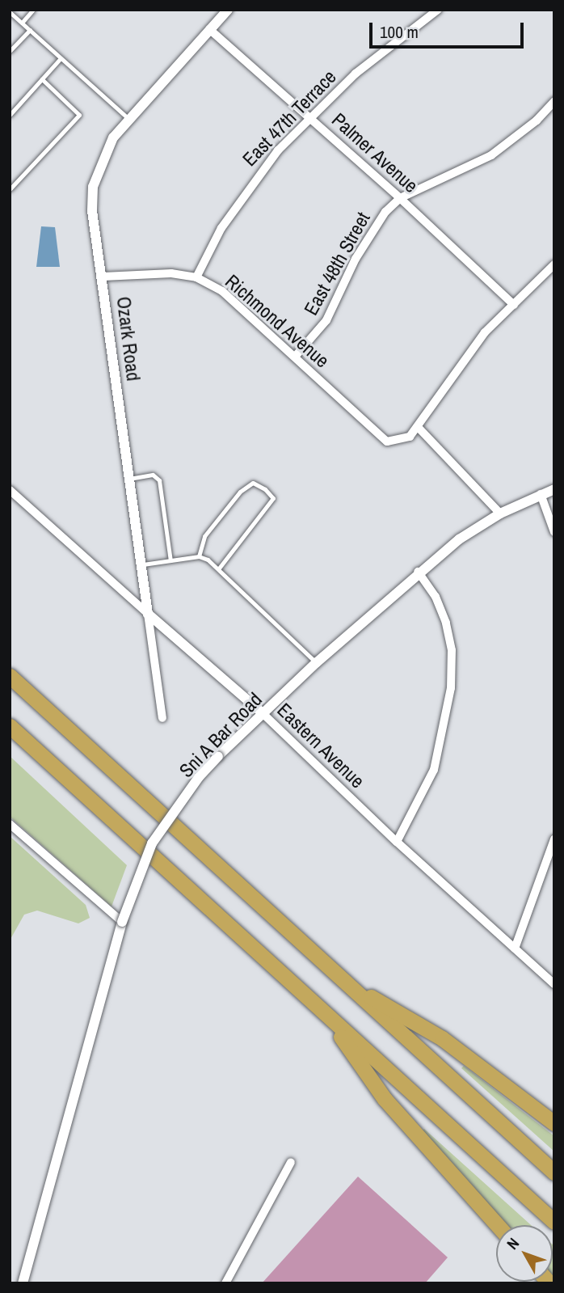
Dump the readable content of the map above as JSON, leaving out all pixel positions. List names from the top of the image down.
{
  "streets": {
    "street": [
      "East 47th Terrace",
      "Palmer Avenue",
      "East 48th Street",
      "Richmond Avenue",
      "Ozark Road",
      "Sni A Bar Road",
      "Eastern Avenue"
    ]
  },
  "crossings": [
    ["East 47th Terrace", "Palmer Avenue"],
    ["East 47th Terrace", "Richmond Avenue"],
    ["Palmer Avenue", "East 48th Street"],
    ["Palmer Avenue", "Ozark Road"],
    ["East 48th Street", "Richmond Avenue"],
    ["Richmond Avenue", "Ozark Road"],
    ["Ozark Road", "Eastern Avenue"],
    ["Sni A Bar Road", "Eastern Avenue"]
  ],
  "scale_bar": "100 m",
  "north": "top left"
}
